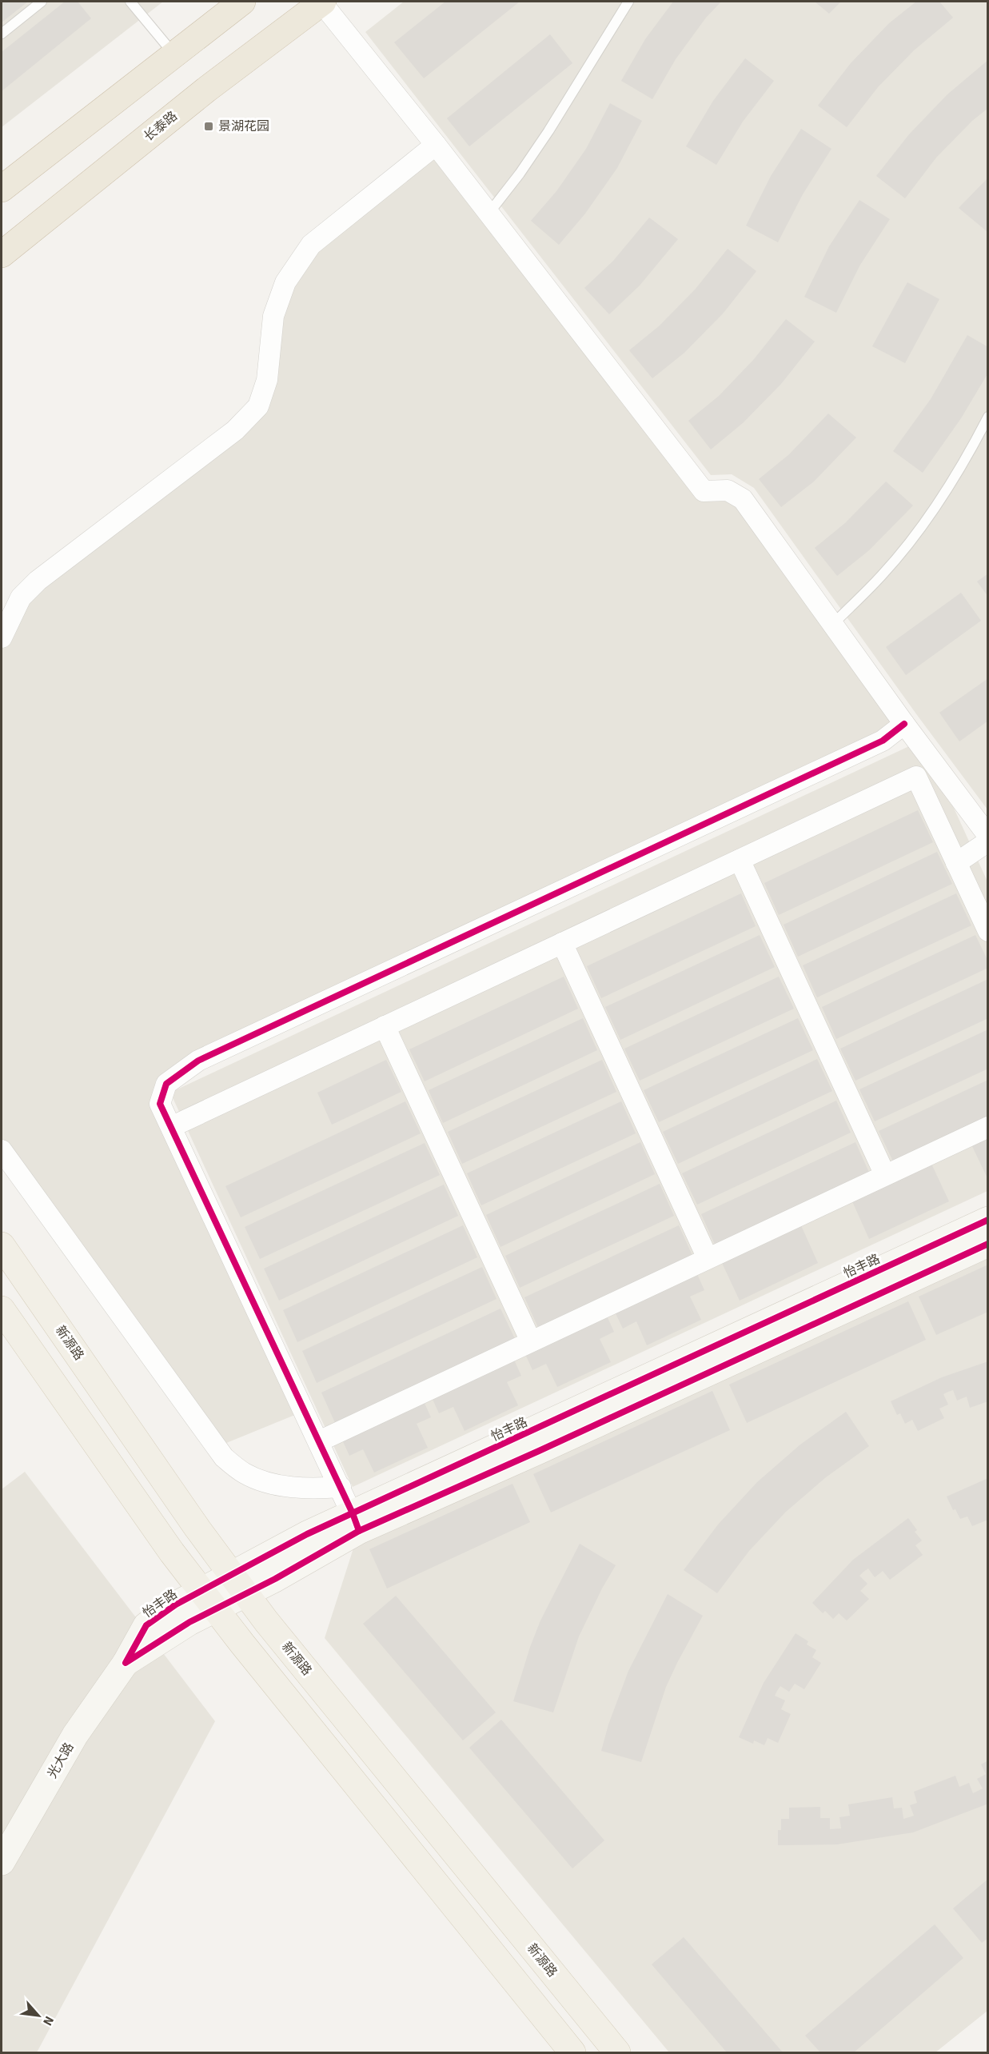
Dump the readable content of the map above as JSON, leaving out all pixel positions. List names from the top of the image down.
{
  "streets": {
    "highway": ["长泰路"],
    "main road": ["新源路"],
    "street": ["怡丰路", "光大路"]
  },
  "crossings": [
    ["怡丰路", "新源路"],
    ["怡丰路", "光大路"]
  ],
  "places": {
    "transit": ["景湖花园"]
  },
  "north": "bottom right"
}
